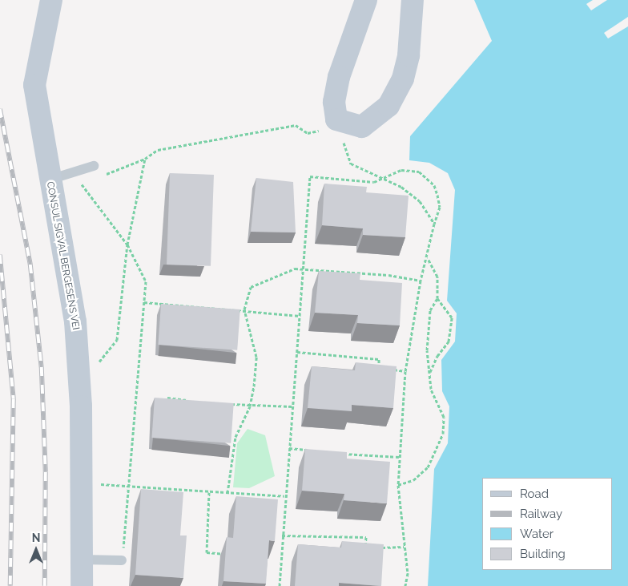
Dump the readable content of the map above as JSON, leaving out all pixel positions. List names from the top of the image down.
{
  "streets": {
    "street": ["CONSUL SIGVAL BERGESENS VEI"]
  },
  "legend": [
    "Road",
    "Railway",
    "Water",
    "Building"
  ],
  "north": "top"
}
